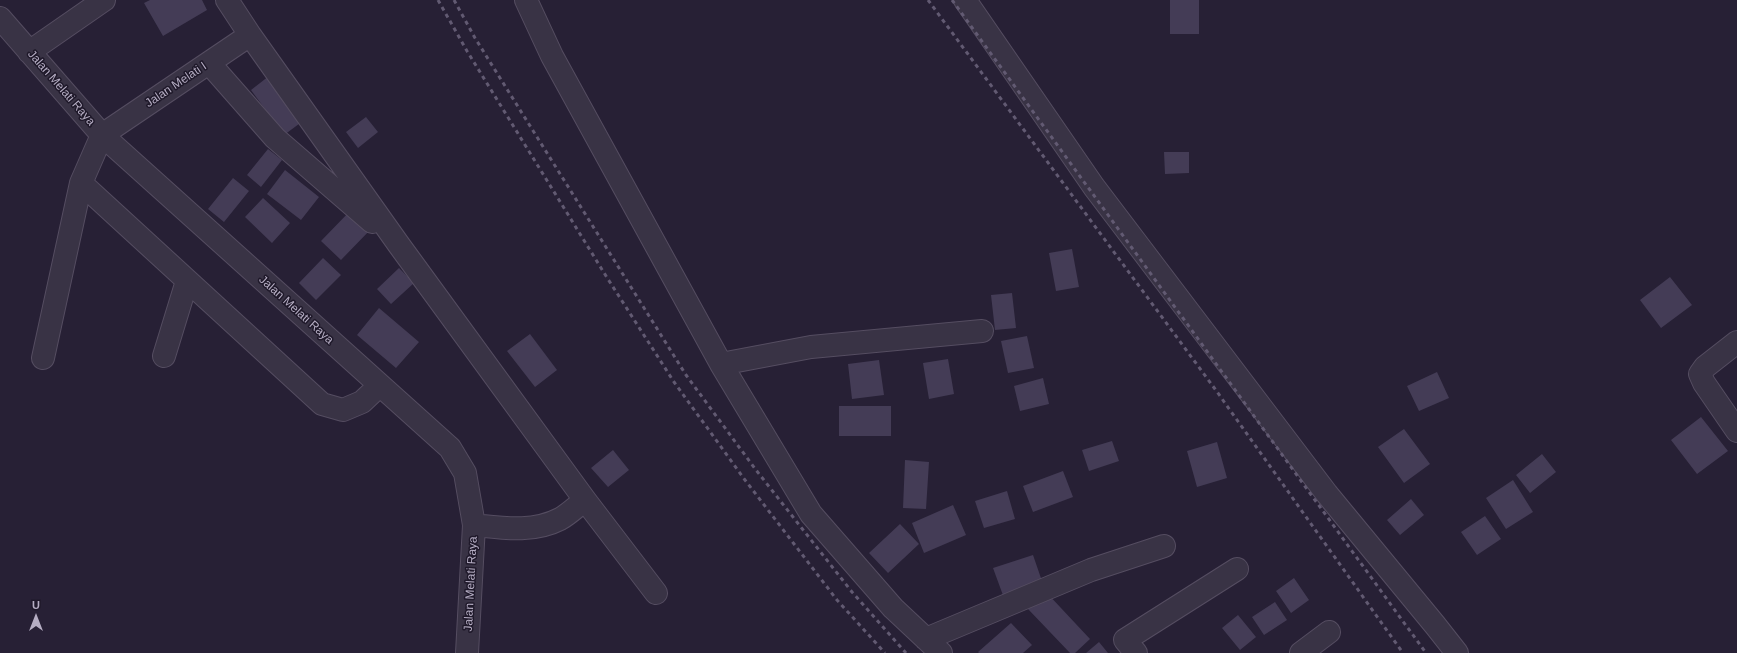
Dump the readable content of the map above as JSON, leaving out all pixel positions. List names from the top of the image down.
{
  "streets": {
    "street": ["Jalan Melati I", "Jalan Melati Raya"]
  },
  "crossings": [
    ["Jalan Melati I", "Jalan Melati Raya"]
  ],
  "north": "top"
}
